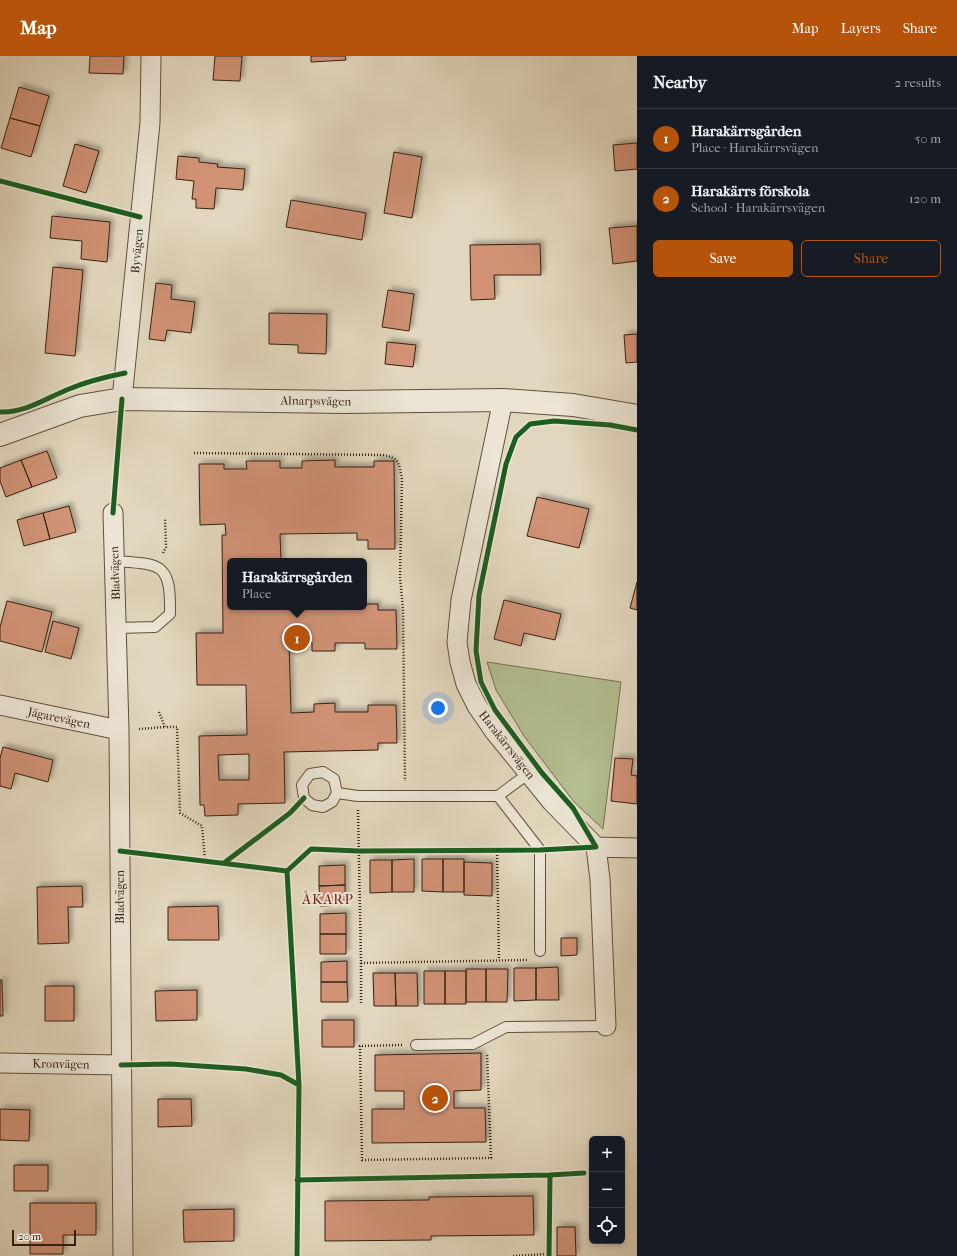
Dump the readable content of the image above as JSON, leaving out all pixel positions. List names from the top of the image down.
{
  "streets": {
    "street": [
      "Byvägen",
      "Alnarpsvägen",
      "Bladvägen",
      "Jägarevägen",
      "Harakärrsvägen",
      "Kronvägen"
    ]
  },
  "crossings": [
    ["Byvägen", "Alnarpsvägen"],
    ["Alnarpsvägen", "Harakärrsvägen"],
    ["Bladvägen", "Jägarevägen"],
    ["Bladvägen", "Kronvägen"]
  ],
  "districts": ["ÅKARP"],
  "scale_bar": "20 m",
  "page": {
    "header": "Map",
    "nav": ["Map", "Layers", "Share"],
    "heading": ["Nearby", "2 results"],
    "list": [
      {
        "mark": "1",
        "name": "Harakärrsgården",
        "note": "Place · Harakärrsvägen",
        "value": "50 m"
      },
      {
        "mark": "2",
        "name": "Harakärrs förskola",
        "note": "School · Harakärrsvägen",
        "value": "120 m"
      }
    ],
    "buttons": ["Save", "Share"],
    "popup": ["Harakärrsgården", "Place"],
    "pins": ["1", "2"],
    "map_buttons": ["+", "−"],
    "scale": "20 m"
  }
}
